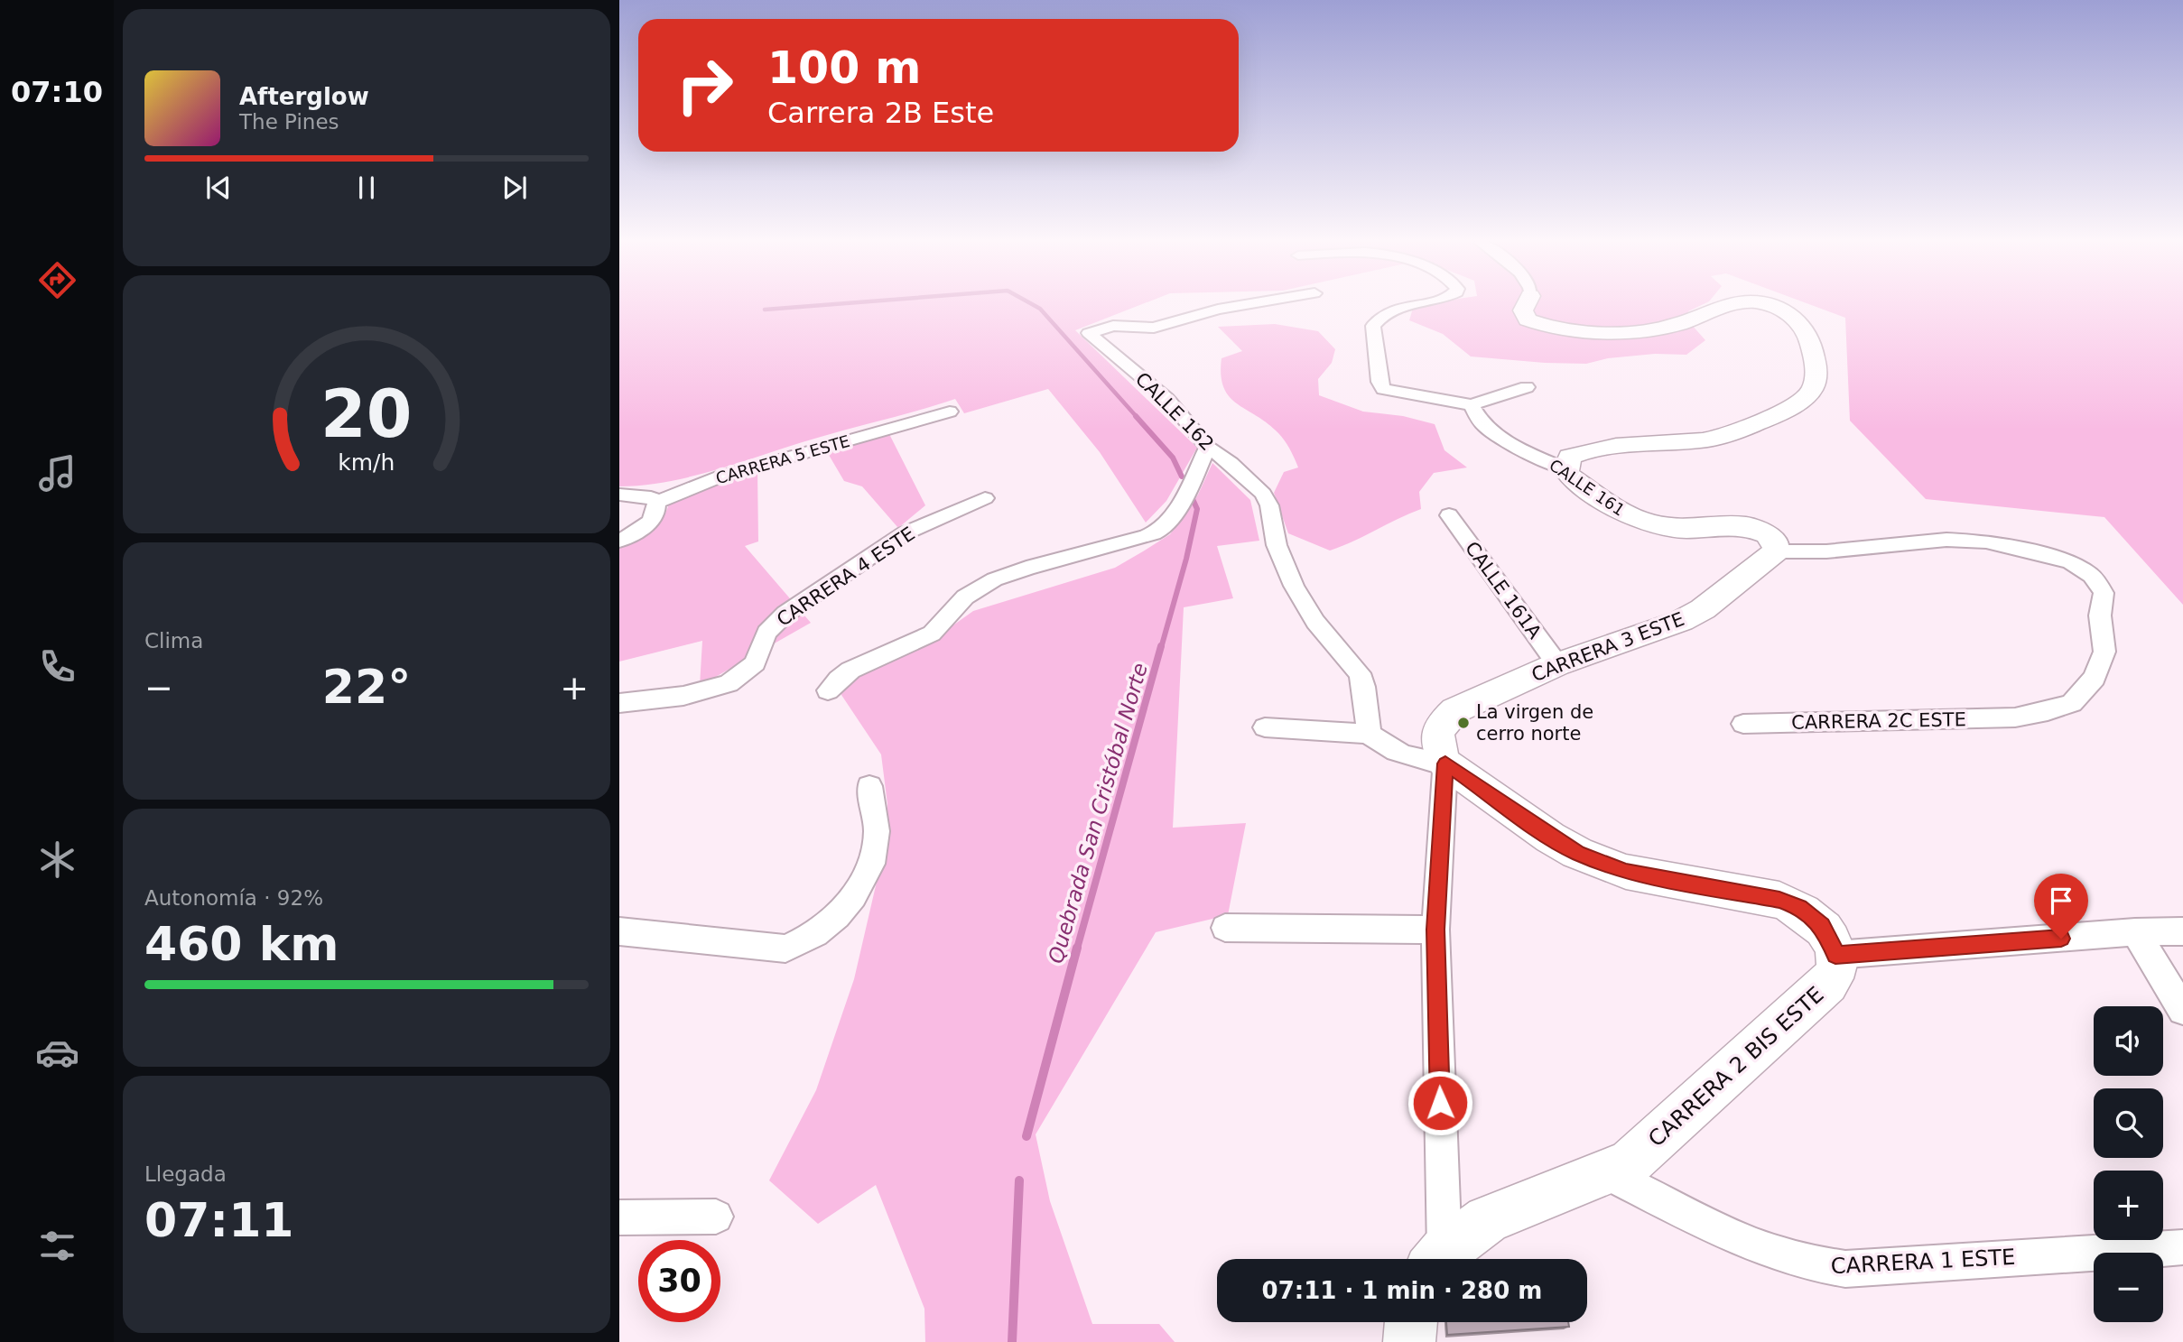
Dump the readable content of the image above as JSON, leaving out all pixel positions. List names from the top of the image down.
{
  "streets": {
    "street": [
      "CALLE 162",
      "CARRERA 5 ESTE",
      "CALLE 161",
      "CARRERA 4 ESTE",
      "CALLE 161A",
      "CARRERA 3 ESTE",
      "CARRERA 2C ESTE",
      "CARRERA 2 BIS ESTE",
      "CARRERA 1 ESTE"
    ]
  },
  "crossings": [
    ["CALLE 161", "CARRERA 3 ESTE"],
    ["CALLE 161", "CARRERA 2C ESTE"],
    ["CALLE 161A", "CARRERA 3 ESTE"],
    ["CARRERA 3 ESTE", "CARRERA 2C ESTE"],
    ["CARRERA 2 BIS ESTE", "CARRERA 1 ESTE"]
  ],
  "water": ["Quebrada San Cristóbal Norte"],
  "places": ["La virgen de cerro norte"],
  "page": {
    "tabs": "07:10",
    "turn": ["100 m", "Carrera 2B Este"],
    "song": ["Afterglow", "The Pines"],
    "tile": [
      "Clima",
      ["Autonomía · 92%", "460 km"],
      ["Llegada", "07:11"]
    ],
    "heat": ["−", "22°", "+"],
    "map_buttons": ["+", "−"],
    "limit": "30",
    "trip": "07:11 · 1 min · 280 m",
    "gauge": ["20", "km/h"]
  }
}
